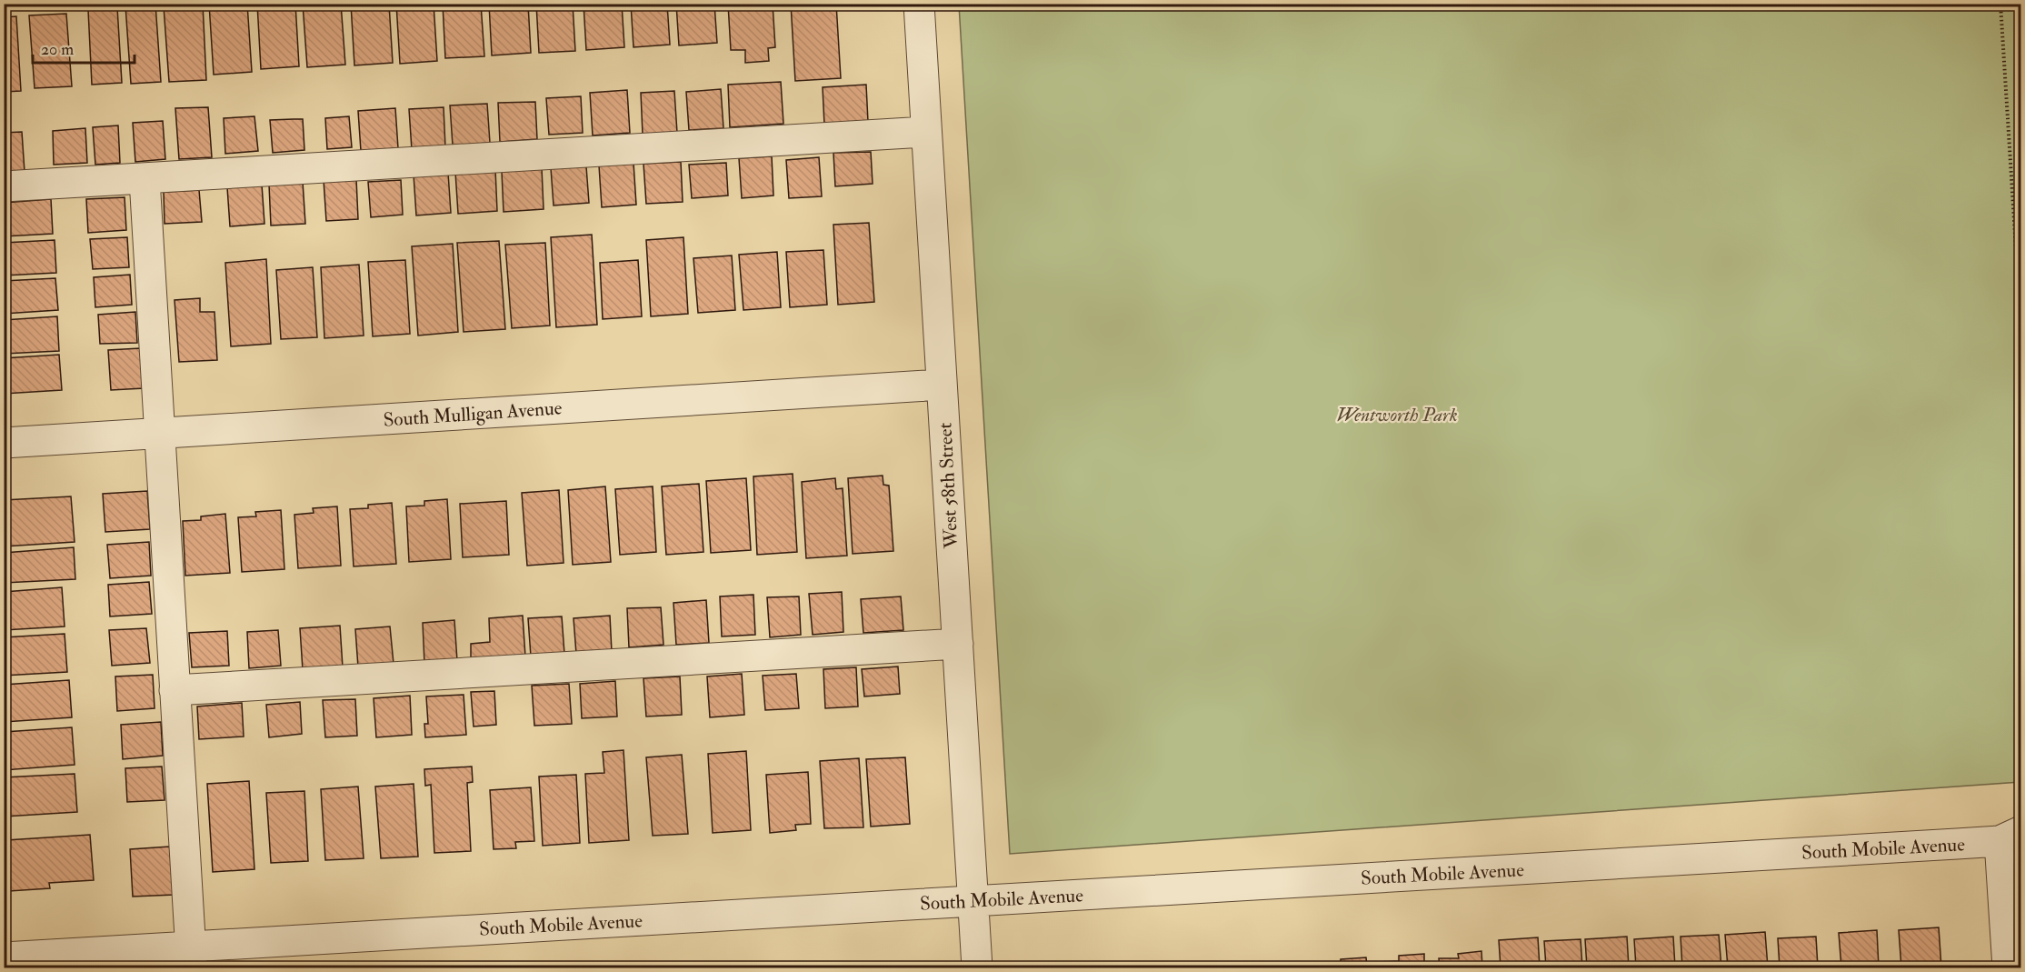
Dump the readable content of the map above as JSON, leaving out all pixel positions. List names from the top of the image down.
{
  "streets": {
    "street": ["South Mulligan Avenue", "West 58th Street", "South Mobile Avenue"]
  },
  "crossings": [
    ["South Mulligan Avenue", "West 58th Street"],
    ["West 58th Street", "South Mobile Avenue"]
  ],
  "parks": ["Wentworth Park"],
  "scale_bar": "20 m"
}
